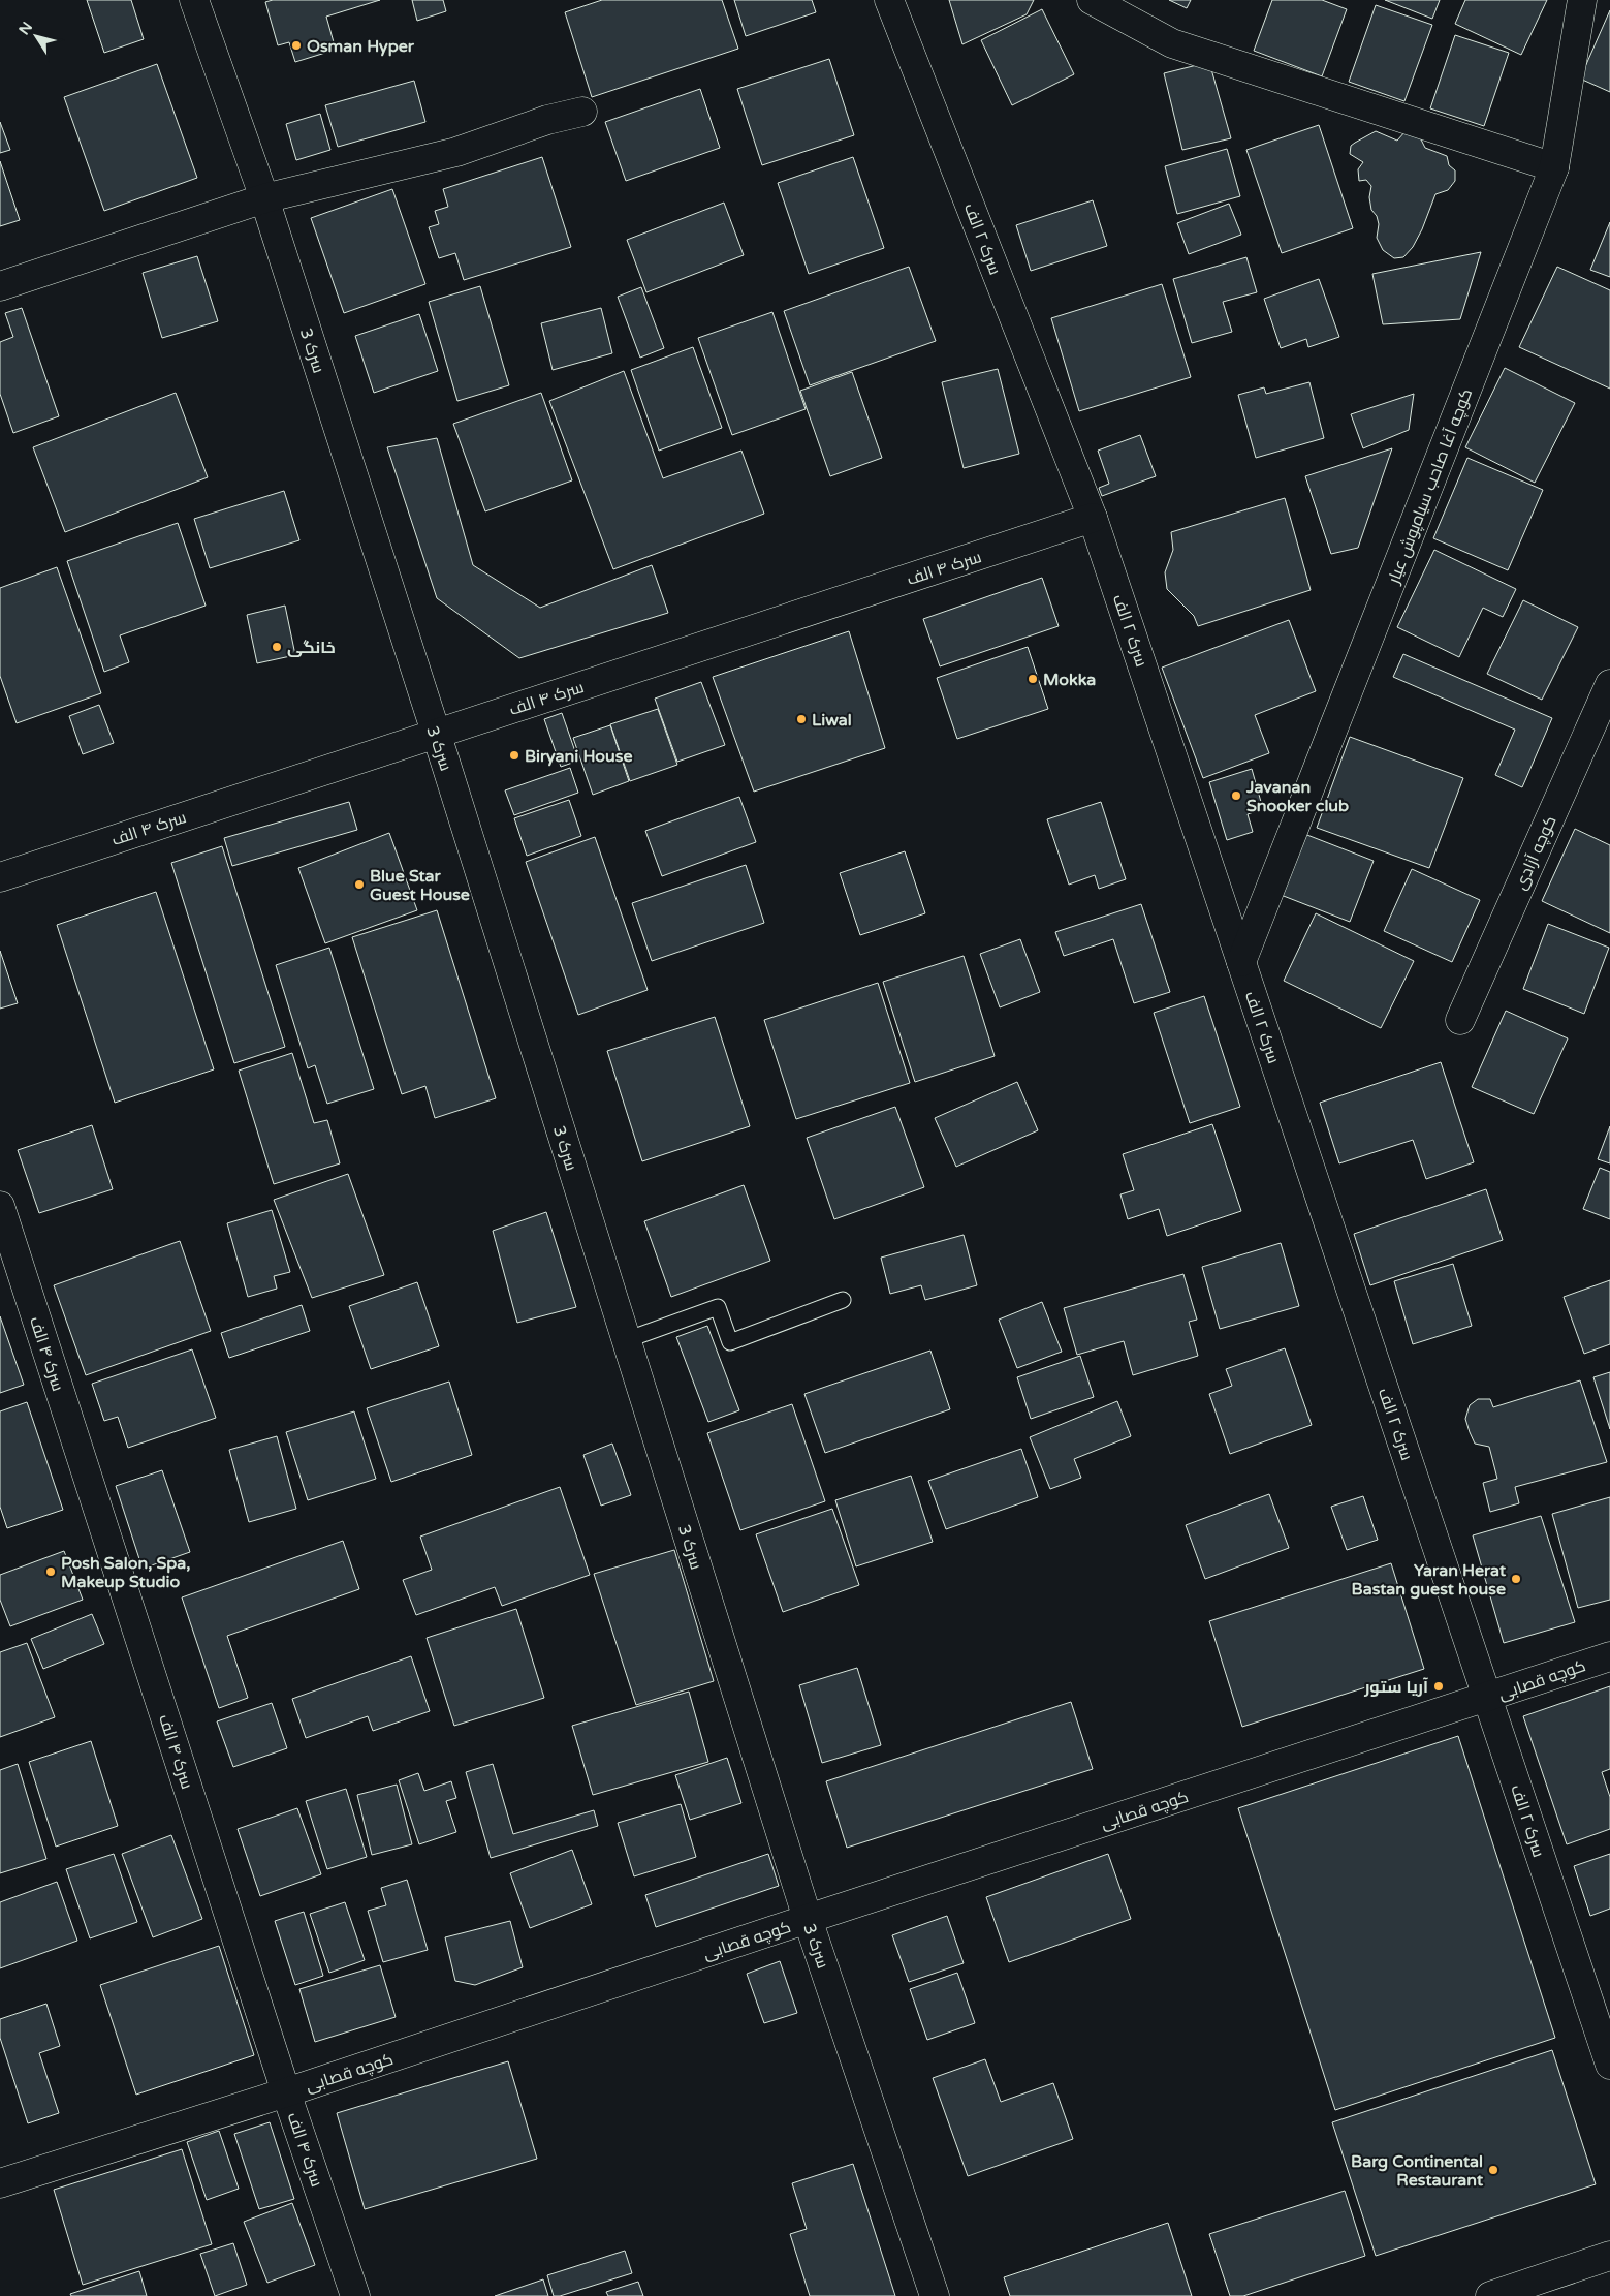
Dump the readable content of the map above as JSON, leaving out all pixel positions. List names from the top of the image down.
{
  "streets": {
    "street": [
      "سرک ۲ الف",
      "سرک 3",
      "کوچه آغا صاحب سیاه‌پوش عیار",
      "سرک ۴ الف",
      "کوچه آزادی",
      "کوچه قصابی"
    ]
  },
  "crossings": [
    ["سرک ۲ الف", "کوچه آغا صاحب سیاه‌پوش عیار"],
    ["سرک ۲ الف", "سرک ۴ الف"],
    ["سرک ۲ الف", "کوچه قصابی"],
    ["سرک 3", "سرک ۴ الف"],
    ["سرک 3", "کوچه قصابی"],
    ["سرک ۴ الف", "کوچه قصابی"]
  ],
  "places": [
    "Osman Hyper",
    "خانگی",
    "Mokka",
    "Liwal",
    "Biryani House",
    "Javanan Snooker club",
    "Blue Star Guest House",
    "Posh Salon, Spa, Makeup Studio",
    "Yaran Herat Bastan guest house",
    "آریا ستور",
    "Barg Continental Restaurant"
  ],
  "north": "top left"
}
